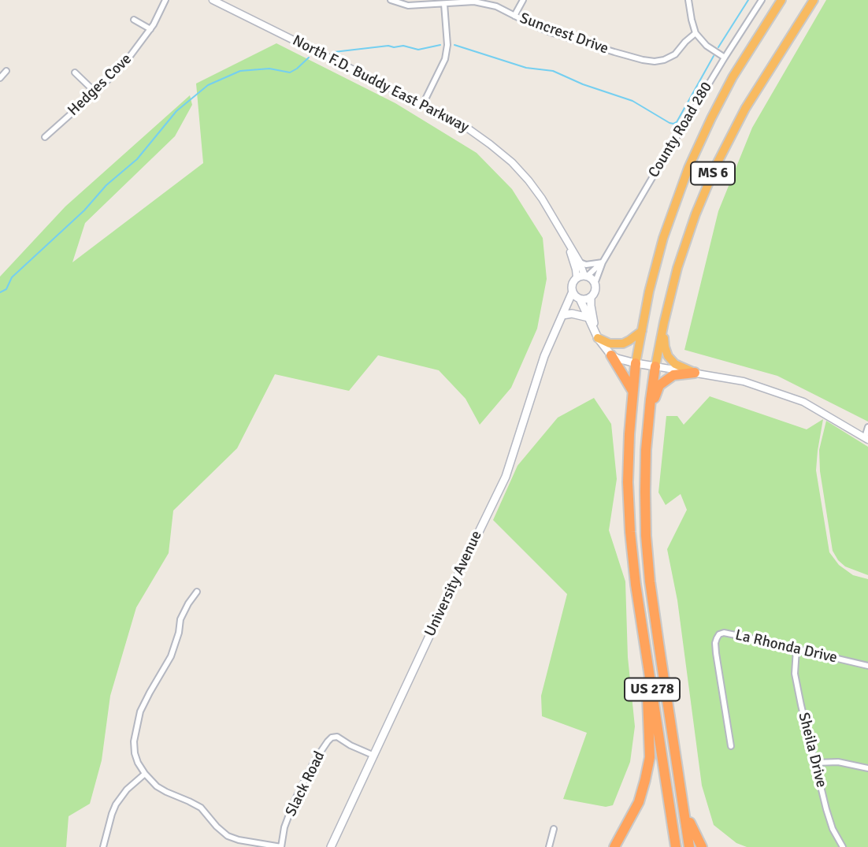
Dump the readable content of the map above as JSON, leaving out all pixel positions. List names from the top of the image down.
{
  "streets": {
    "highway": ["MS 6", "US 278"],
    "main road": ["University Avenue"],
    "street": [
      "Suncrest Drive",
      "North F.D. Buddy East Parkway",
      "Hedges Cove",
      "County Road 280",
      "La Rhonda Drive",
      "Sheila Drive",
      "Slack Road"
    ]
  },
  "crossings": [
    ["MS 6", "US 278"],
    ["University Avenue", "Slack Road"],
    ["La Rhonda Drive", "Sheila Drive"]
  ]
}
